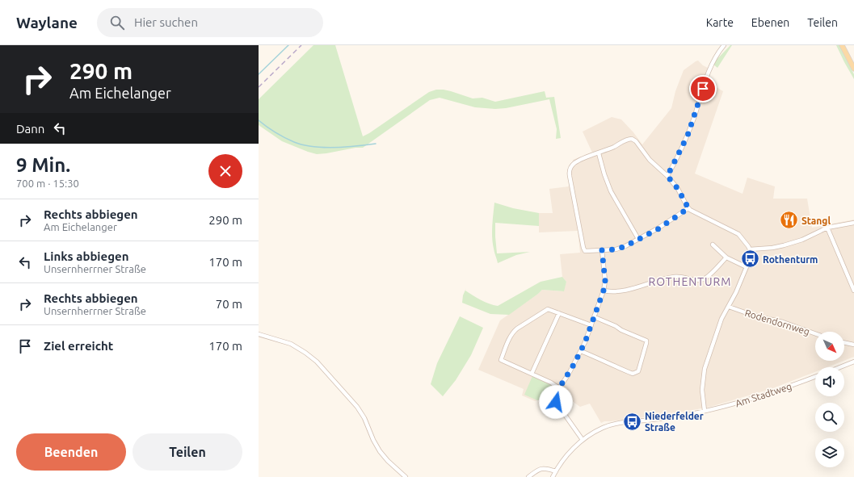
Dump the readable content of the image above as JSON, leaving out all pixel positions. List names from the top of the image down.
{
  "streets": {
    "street": ["Rodendornweg", "Am Stadtweg"]
  },
  "districts": ["ROTHENTURM"],
  "places": {
    "restaurant": ["Stangl"],
    "bus stop": ["Rothenturm", "Niederfelder Straße"]
  },
  "north": "bottom right",
  "page": {
    "header": "Waylane",
    "search": "Hier suchen",
    "nav": ["Karte", "Ebenen", "Teilen"],
    "turn": ["290 m", "Am Eichelanger"],
    "then": "Dann",
    "heading": ["9 Min.", "700 m · 15:30"],
    "list": [
      {
        "name": "Rechts abbiegen",
        "note": "Am Eichelanger",
        "value": "290 m"
      },
      {
        "name": "Links abbiegen",
        "note": "Unsernherrner Straße",
        "value": "170 m"
      },
      {
        "name": "Rechts abbiegen",
        "note": "Unsernherrner Straße",
        "value": "70 m"
      },
      {
        "name": "Ziel erreicht",
        "value": "170 m"
      }
    ],
    "buttons": ["Beenden", "Teilen"]
  }
}
